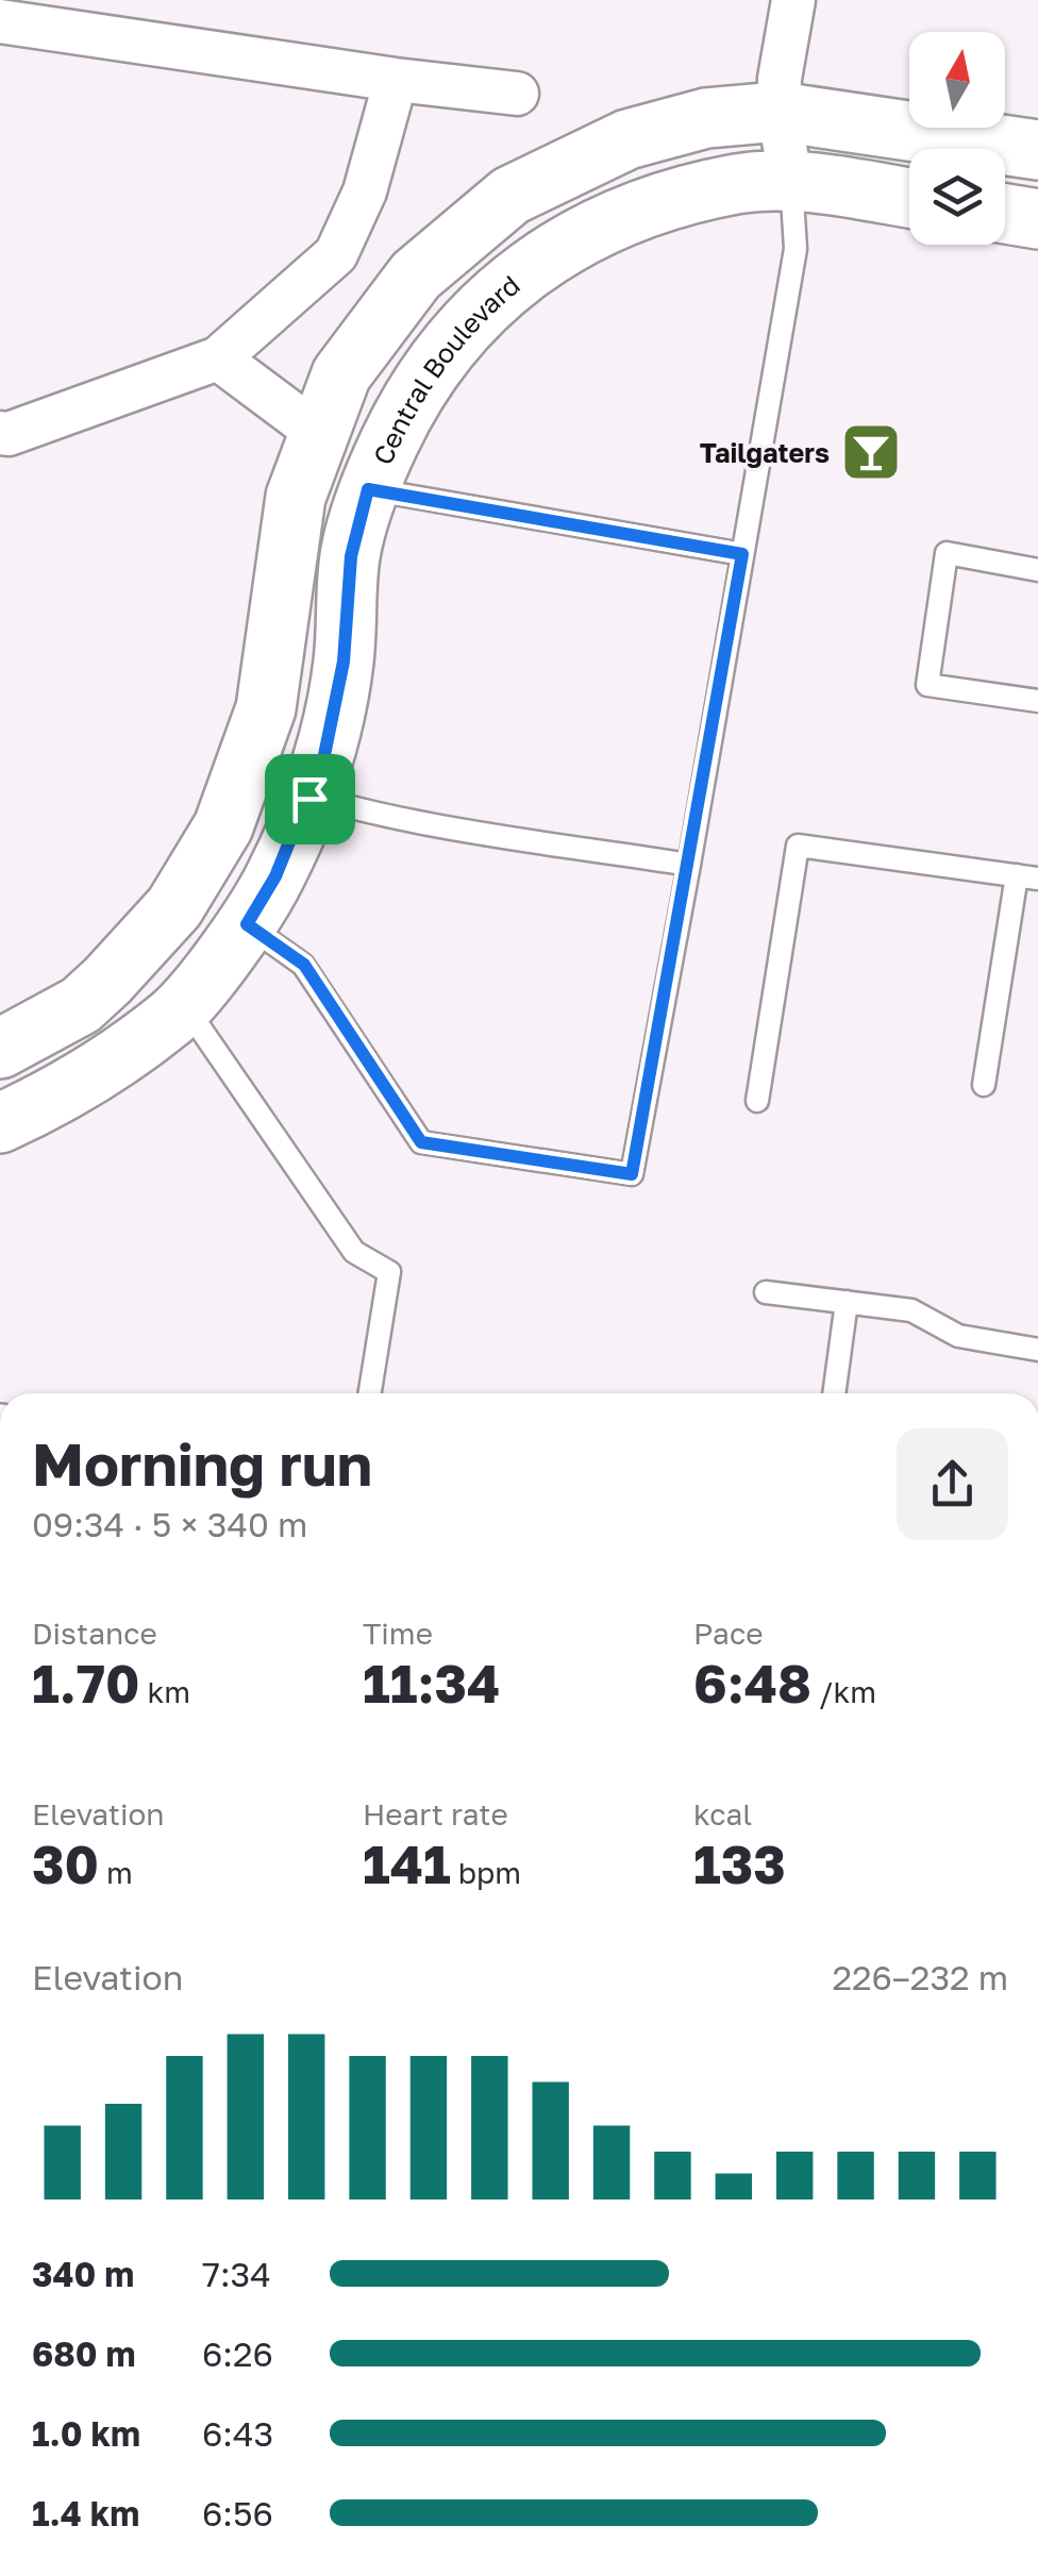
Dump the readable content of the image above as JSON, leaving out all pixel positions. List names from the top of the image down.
{
  "streets": {
    "street": ["Central Boulevard"]
  },
  "places": {
    "bar": ["Tailgaters"]
  },
  "north": "top",
  "page": {
    "heading": ["Morning run", "09:34 · 5 × 340 m"],
    "stats": [
      ["Distance", "1.70 km"],
      ["Time", "11:34"],
      ["Pace", "6:48 /km"],
      ["Elevation", "30 m"],
      ["Heart rate", "141 bpm"],
      ["kcal", "133"]
    ],
    "chart": ["Elevation", "226–232 m"],
    "list": [
      {
        "name": "340 m",
        "note": "7:34"
      },
      {
        "name": "680 m",
        "note": "6:26"
      },
      {
        "name": "1.0 km",
        "note": "6:43"
      },
      {
        "name": "1.4 km",
        "note": "6:56"
      }
    ]
  }
}
